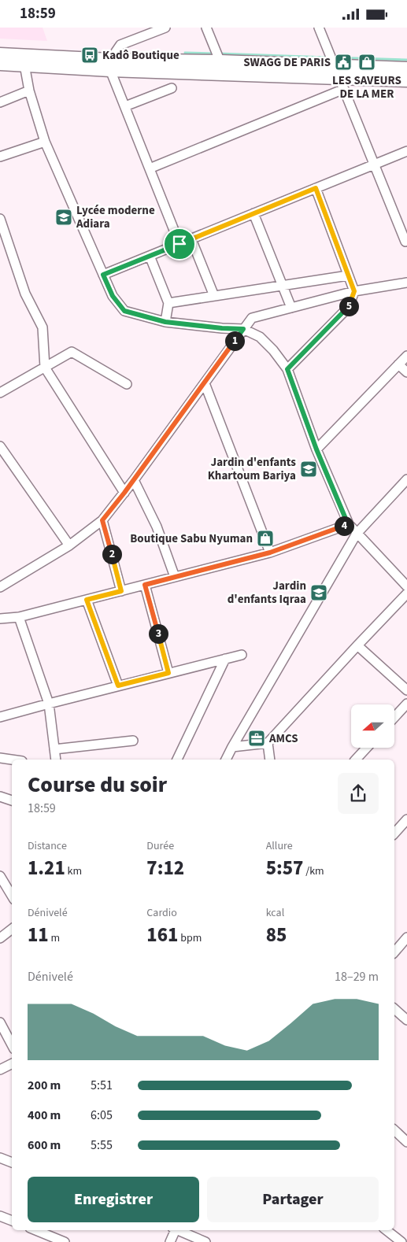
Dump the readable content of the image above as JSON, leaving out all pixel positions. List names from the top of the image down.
{
  "places": {
    "bus stop": ["Kadô Boutique"],
    "public building": ["SWAGG DE PARIS"],
    "shop": ["LES SAVEURS DE LA MER", "Boutique Sabu Nyuman"],
    "school or university": ["Lycée moderne Adiara", "Jardin d'enfants Khartoum Bariya", "Jardin d'enfants Iqraa"],
    "office": ["AMCS"]
  },
  "north": "left",
  "page": {
    "status": "18:59",
    "pins": [
      "5",
      "1",
      "4",
      "2",
      "3"
    ],
    "heading": ["Course du soir", "18:59"],
    "stats": [
      ["Distance", "1.21 km"],
      ["Durée", "7:12"],
      ["Allure", "5:57 /km"],
      ["Dénivelé", "11 m"],
      ["Cardio", "161 bpm"],
      ["kcal", "85"]
    ],
    "chart": ["Dénivelé", "18–29 m"],
    "list": [
      {
        "name": "200 m",
        "note": "5:51"
      },
      {
        "name": "400 m",
        "note": "6:05"
      },
      {
        "name": "600 m",
        "note": "5:55"
      }
    ],
    "buttons": ["Enregistrer", "Partager"]
  }
}
